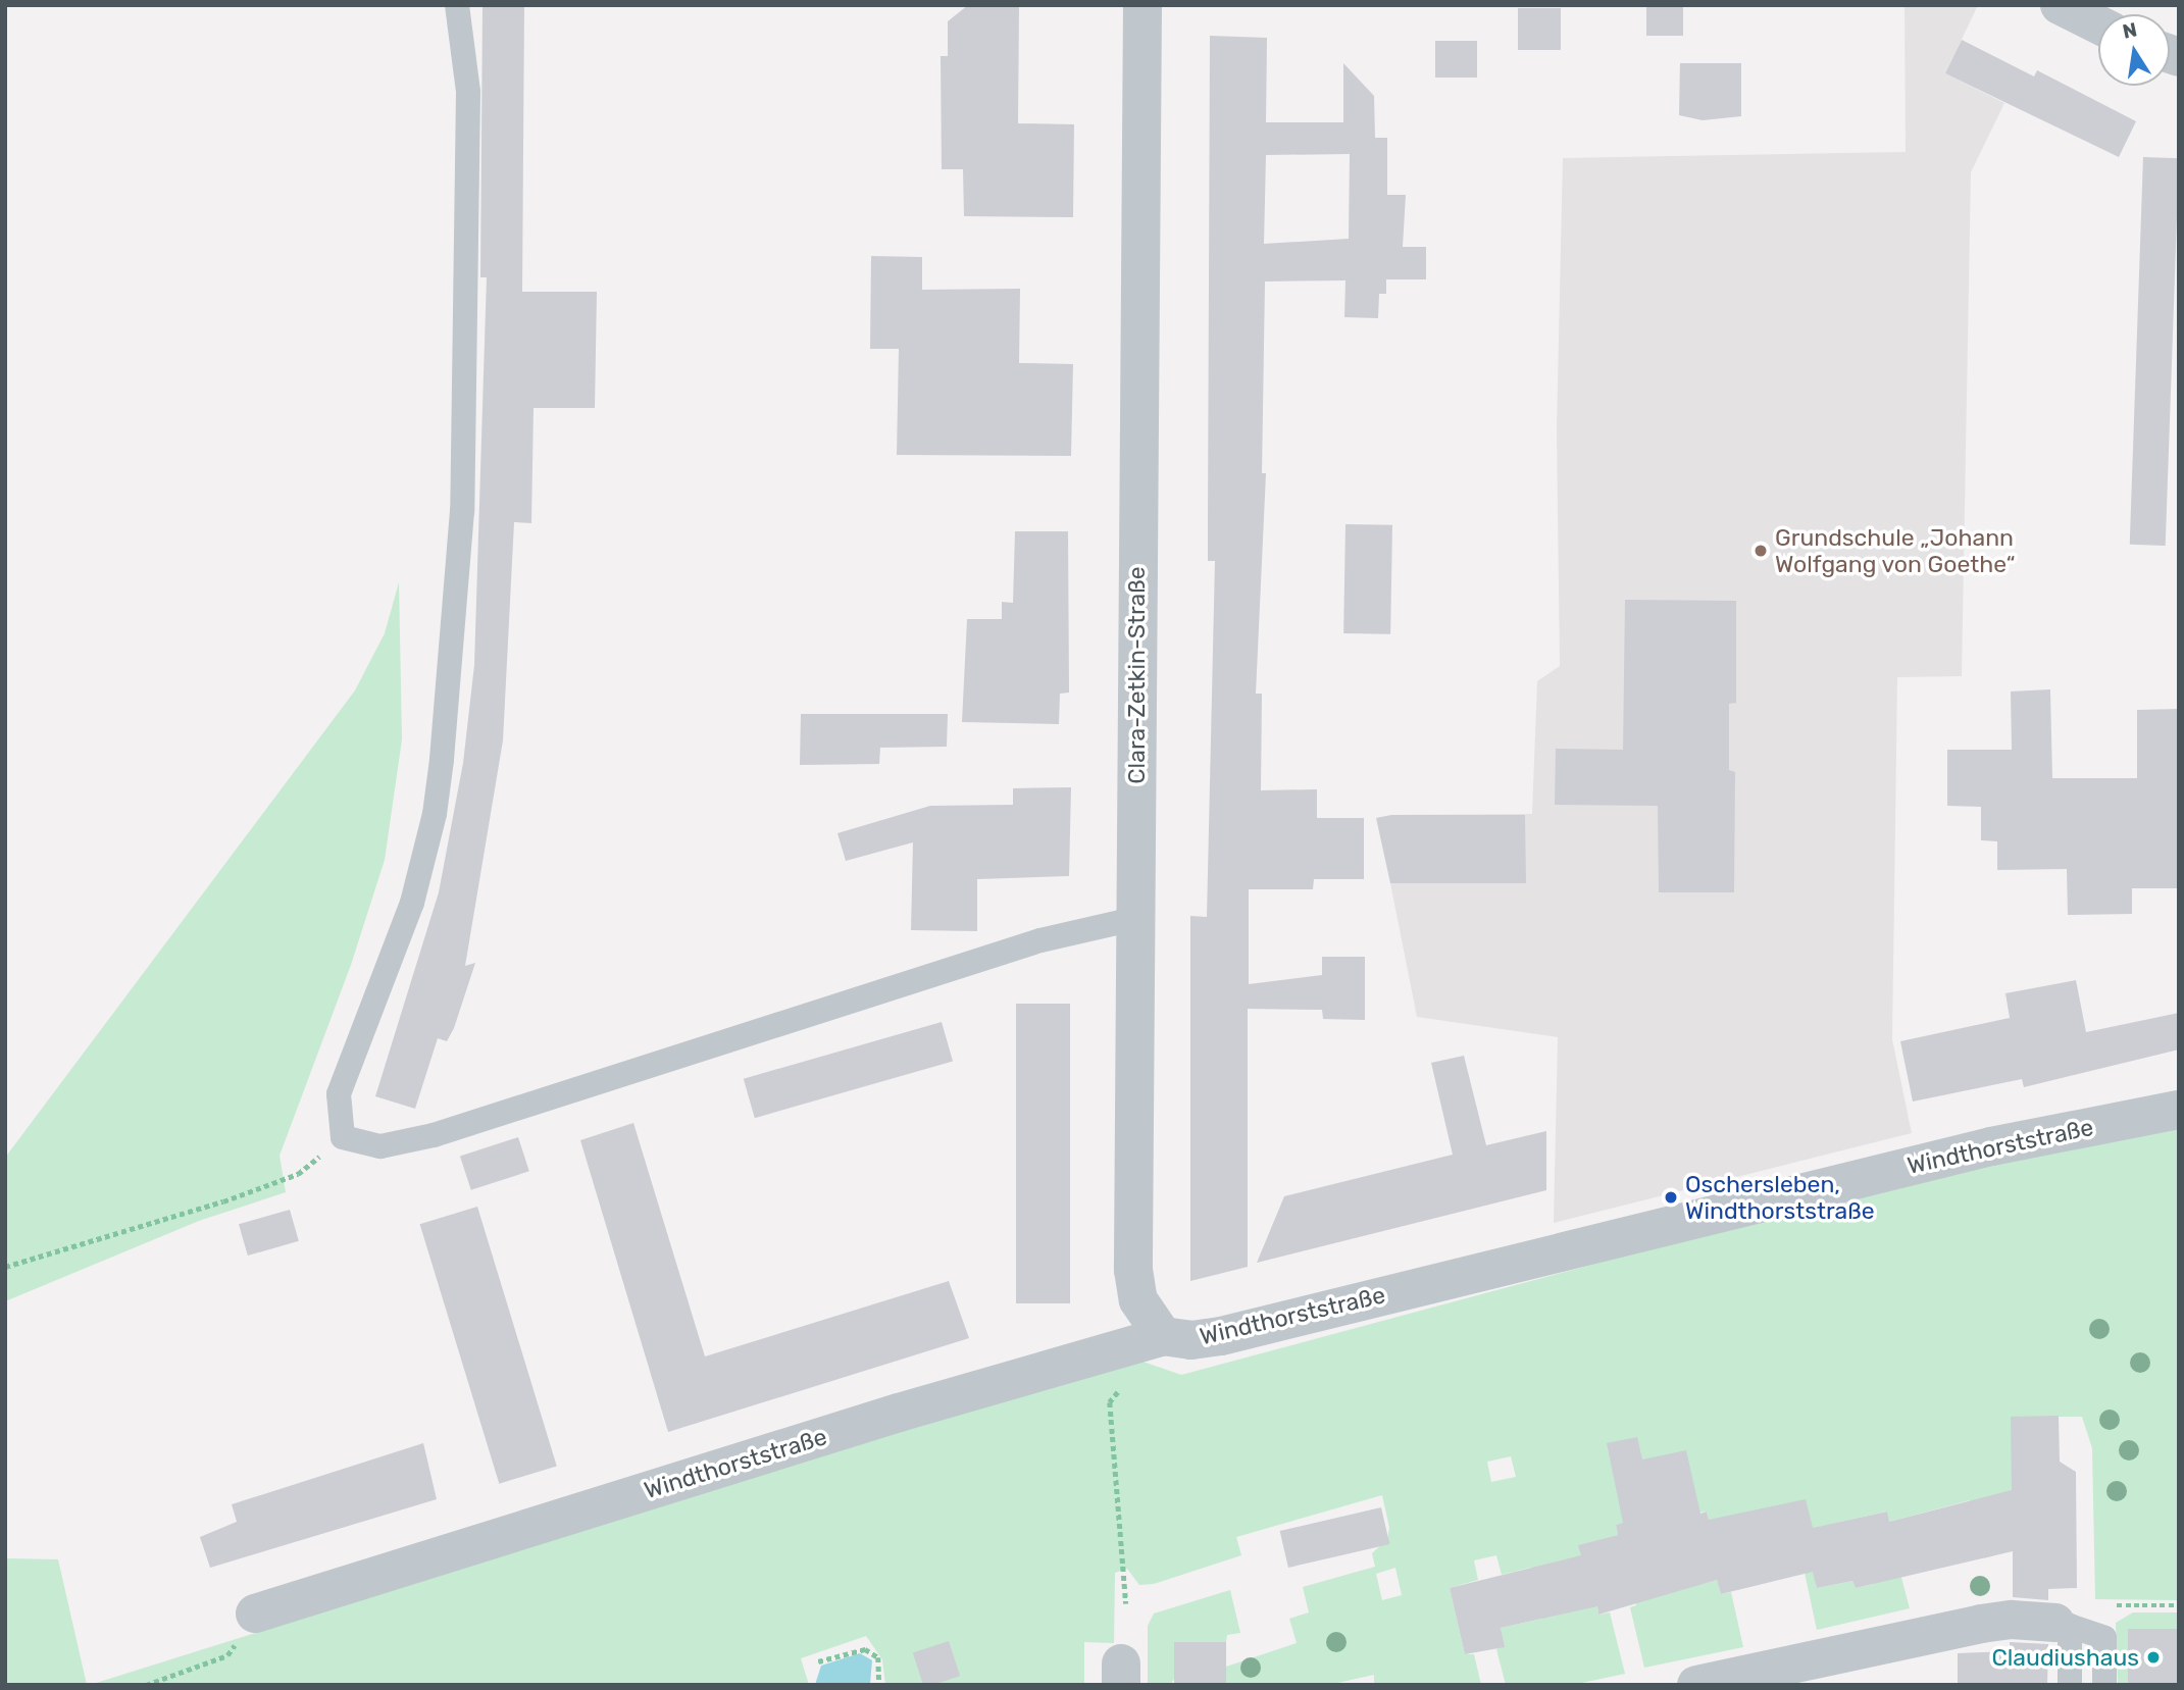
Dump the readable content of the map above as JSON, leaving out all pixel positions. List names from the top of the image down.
{
  "streets": {
    "street": ["Clara-Zetkin-Straße", "Windthorststraße"]
  },
  "crossings": [
    ["Clara-Zetkin-Straße", "Windthorststraße"]
  ],
  "places": ["Grundschule „Johann Wolfgang von Goethe“", "Oschersleben, Windthorststraße", "Claudiushaus"],
  "north": "top"
}
